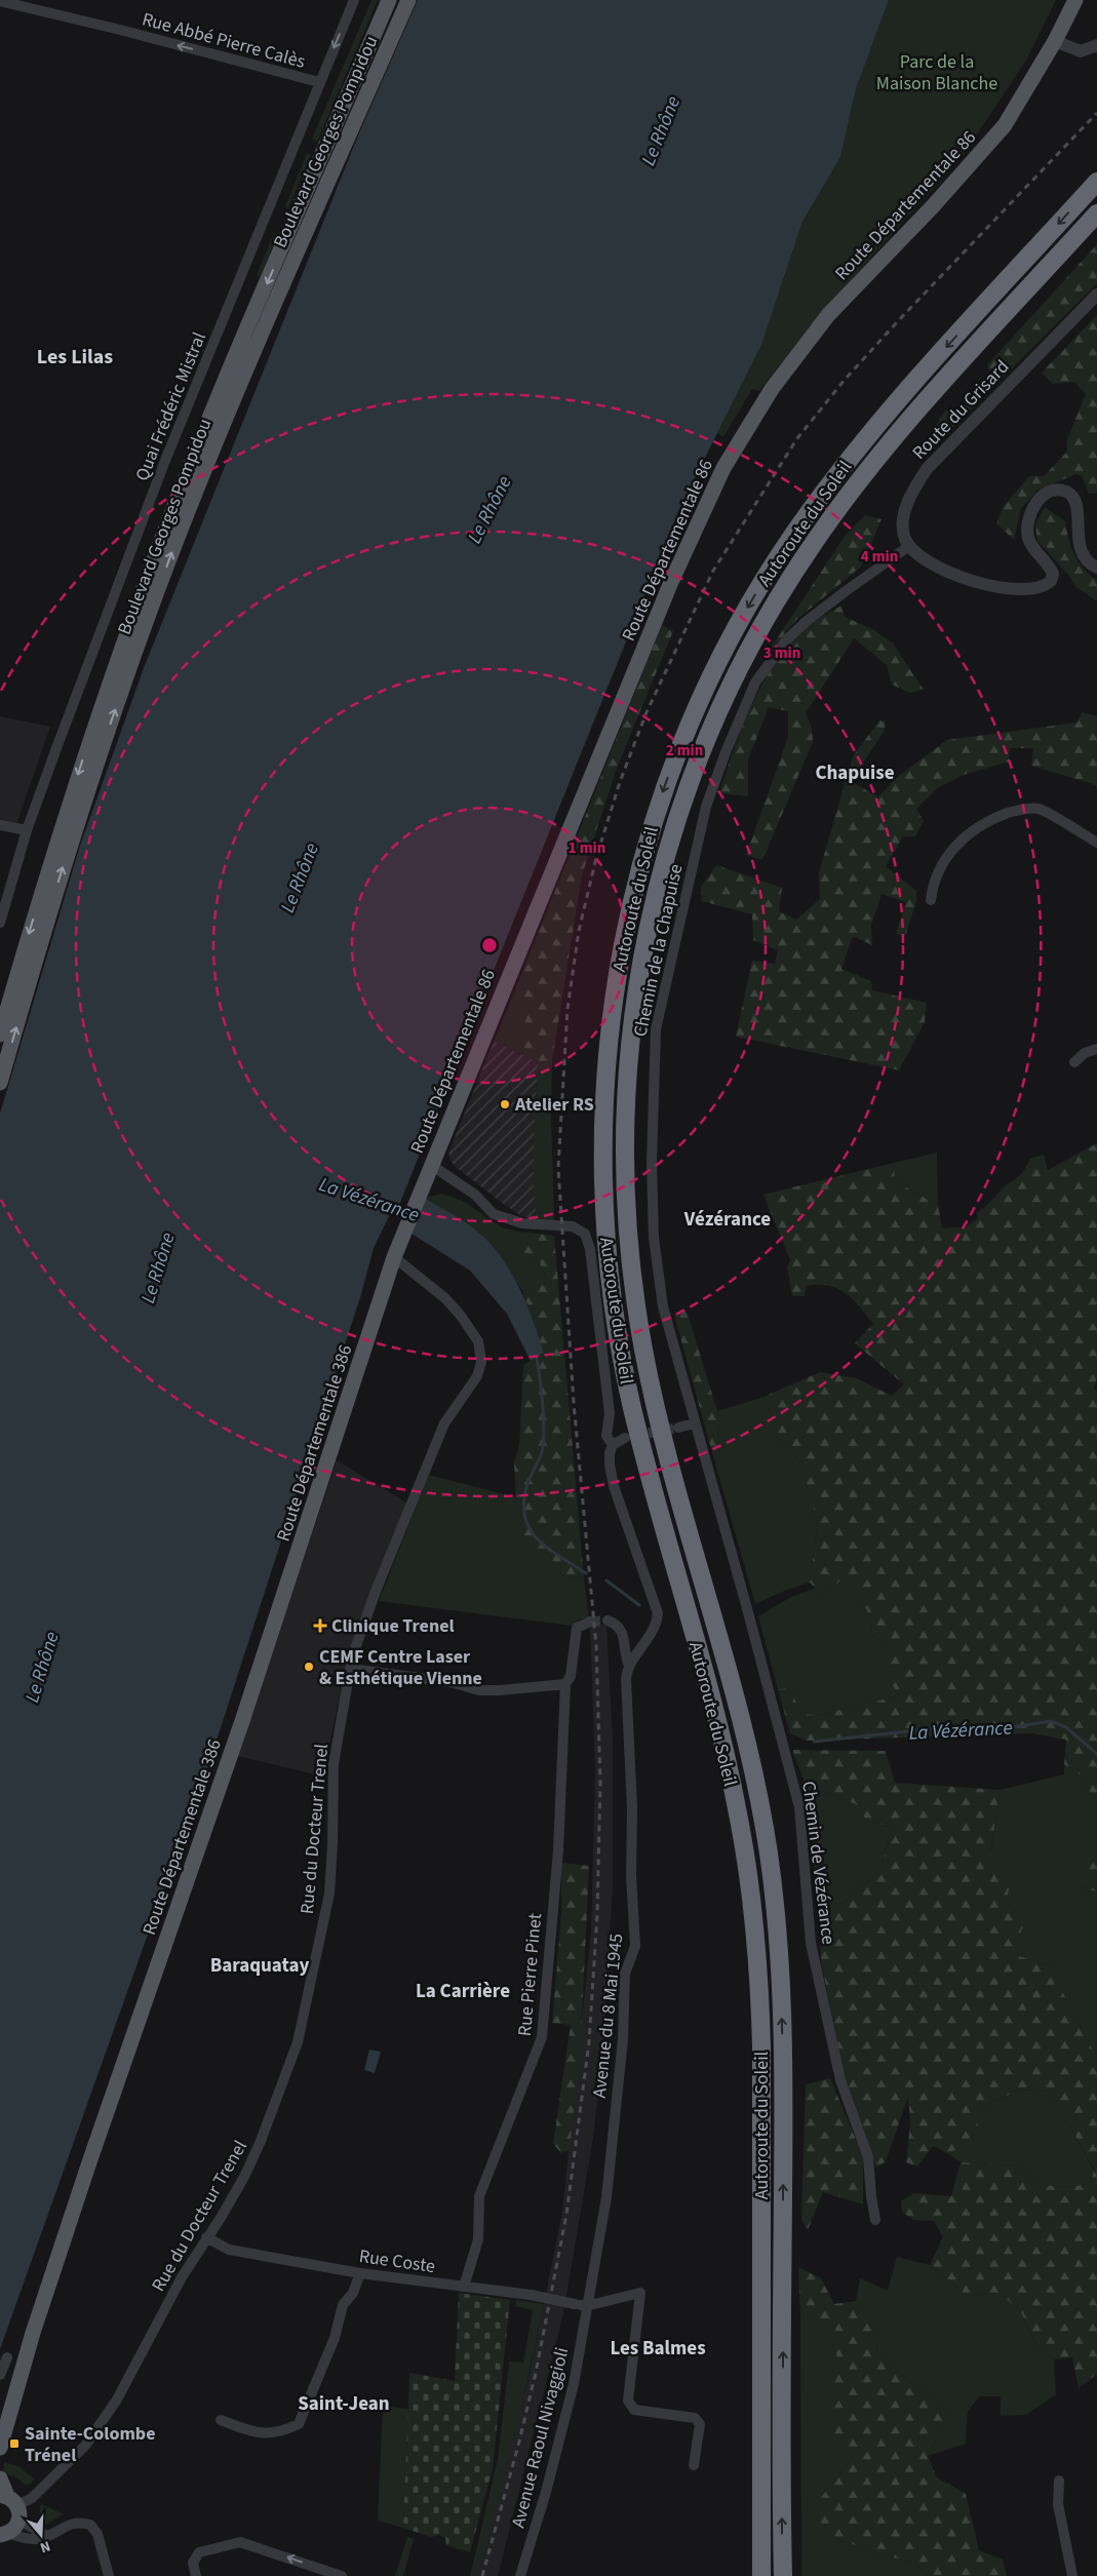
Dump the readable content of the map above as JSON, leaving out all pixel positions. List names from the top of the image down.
{
  "streets": {
    "highway": ["Autoroute du Soleil"],
    "main road": ["Boulevard Georges Pompidou", "Route Départementale 86", "Route Départementale 386"],
    "street": [
      "Rue Abbé Pierre Calès",
      "Quai Frédéric Mistral",
      "Route du Grisard",
      "Chemin de la Chapuise",
      "Rue du Docteur Trenel",
      "Chemin de Vézérance",
      "Rue Pierre Pinet",
      "Avenue du 8 Mai 1945",
      "Rue Coste",
      "Avenue Raoul Nivaggioli"
    ]
  },
  "crossings": [
    ["Rue Abbé Pierre Calès", "Quai Frédéric Mistral"],
    ["Route Départementale 86", "Route Départementale 386"],
    ["Route du Grisard", "Chemin de la Chapuise"],
    ["Chemin de la Chapuise", "Chemin de Vézérance"],
    ["Route Départementale 386", "Rue du Docteur Trenel"],
    ["Rue du Docteur Trenel", "Rue Coste"],
    ["Rue Pierre Pinet", "Rue Coste"],
    ["Avenue du 8 Mai 1945", "Rue Coste"],
    ["Avenue du 8 Mai 1945", "Avenue Raoul Nivaggioli"],
    ["Rue Coste", "Avenue Raoul Nivaggioli"]
  ],
  "one_way": ["Rue Abbé Pierre Calès"],
  "districts": [
    "Les Lilas",
    "Chapuise",
    "Vézérance",
    "Baraquatay",
    "La Carrière",
    "Les Balmes",
    "Saint-Jean"
  ],
  "water": ["Le Rhône", "La Vézérance"],
  "parks": ["Parc de la Maison Blanche"],
  "places": {
    "other": ["Atelier RS", "CEMF Centre Laser & Esthétique Vienne"],
    "health": ["Clinique Trenel"],
    "transit": ["Sainte-Colombe Trénel"]
  },
  "north": "bottom",
  "rings": [
    "4 min",
    "3 min",
    "2 min",
    "1 min"
  ]
}
